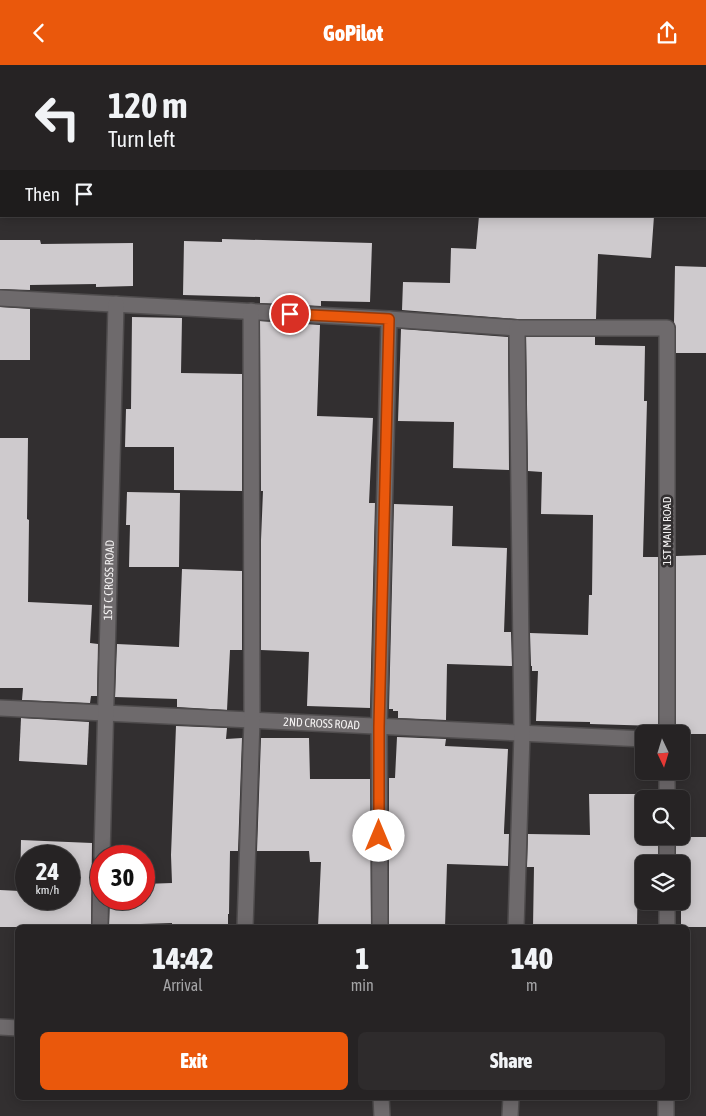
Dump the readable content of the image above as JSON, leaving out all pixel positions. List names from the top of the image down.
{
  "streets": {
    "street": ["1ST MAIN ROAD", "1ST C CROSS ROAD", "2ND CROSS ROAD"]
  },
  "crossings": [
    ["1ST C CROSS ROAD", "2ND CROSS ROAD"]
  ],
  "north": "bottom",
  "page": {
    "header": "GoPilot",
    "turn": ["120 m", "Turn left"],
    "then": "Then",
    "speed": "24 km/h",
    "limit": "30",
    "eta": [
      "14:42",
      "Arrival",
      "1",
      "min",
      "140",
      "m"
    ],
    "buttons": ["Exit", "Share"]
  }
}
